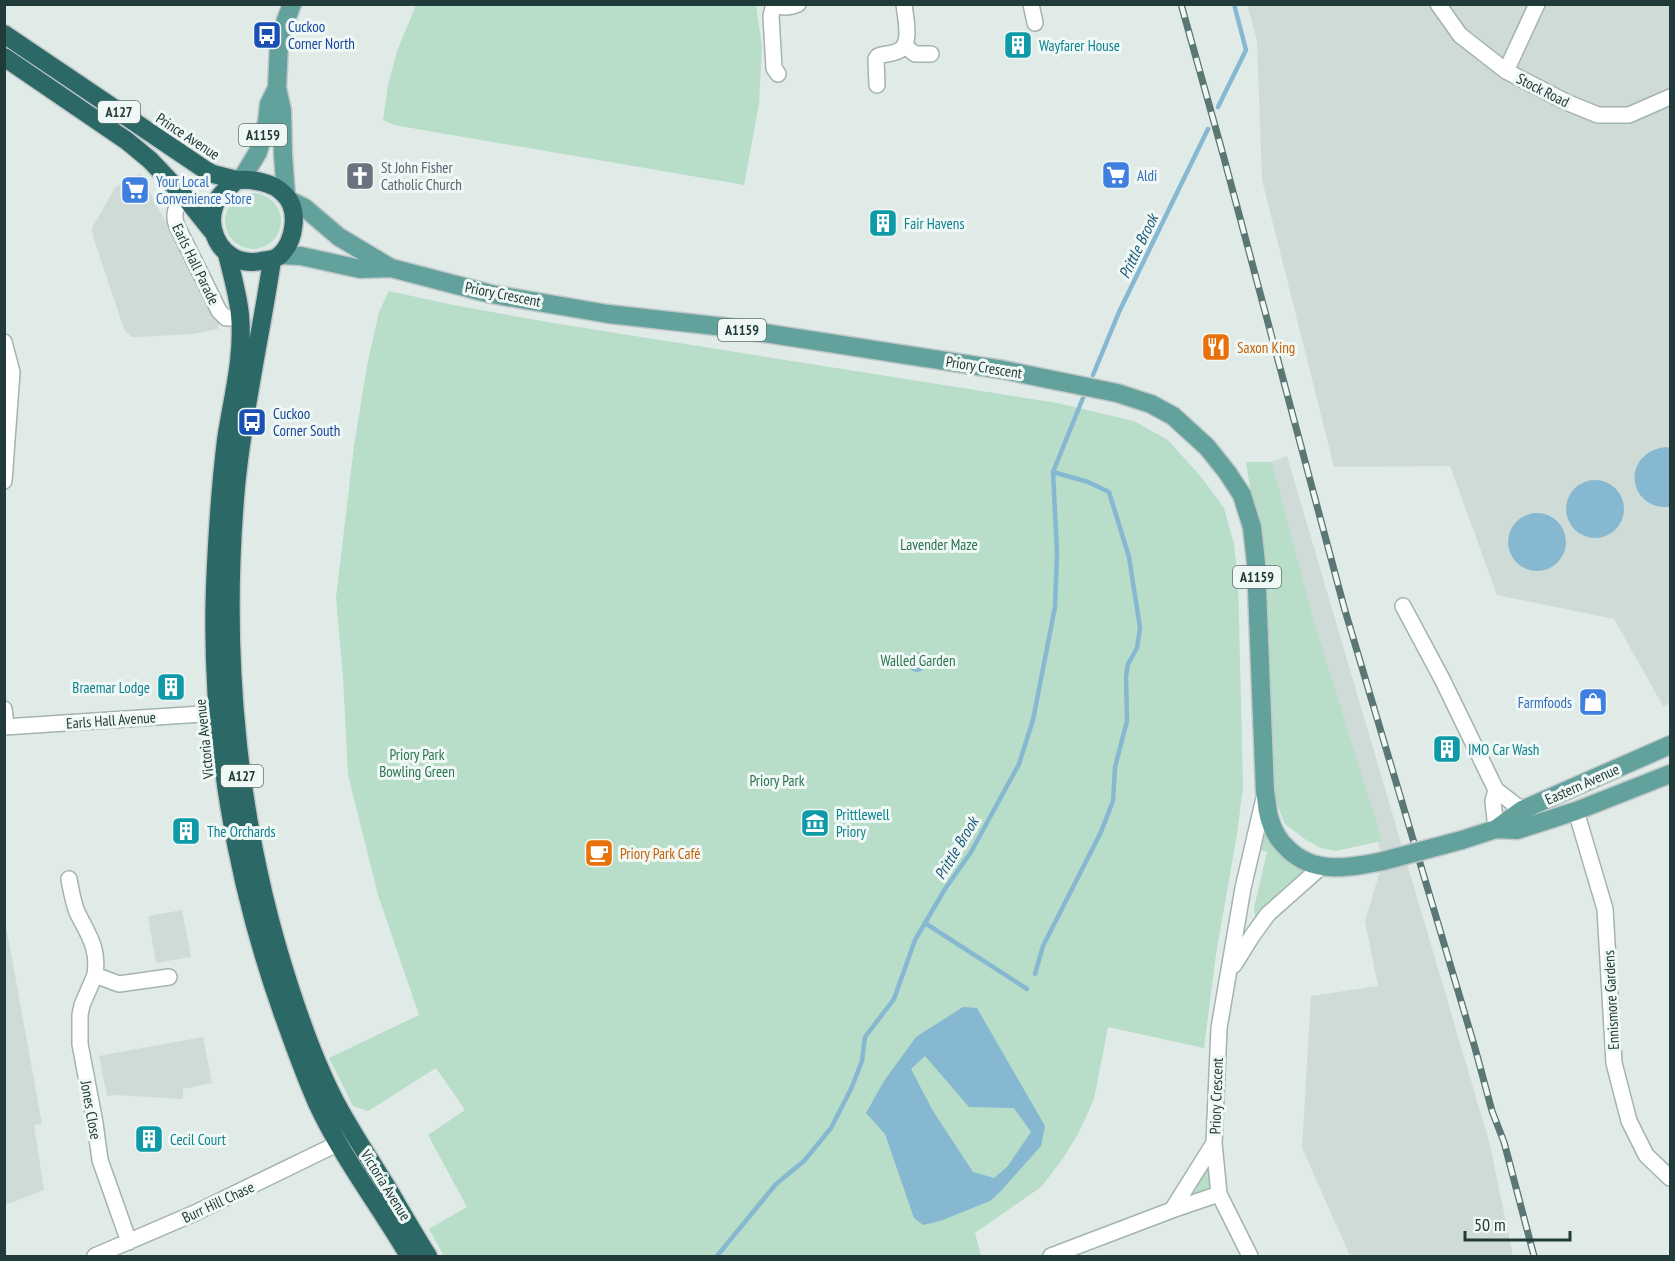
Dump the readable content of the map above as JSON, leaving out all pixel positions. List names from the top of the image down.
{
  "streets": {
    "highway": ["A127", "Prince Avenue", "Victoria Avenue"],
    "main road": ["A1159", "Priory Crescent", "Eastern Avenue"],
    "street": [
      "Stock Road",
      "Earls Hall Parade",
      "Earls Hall Avenue",
      "Ennismore Gardens",
      "Jones Close",
      "Burr Hill Chase"
    ]
  },
  "crossings": [
    ["A127", "A1159"],
    ["A127", "Prince Avenue"],
    ["A127", "Earls Hall Parade"],
    ["A127", "Priory Crescent"],
    ["A127", "Victoria Avenue"],
    ["A1159", "Prince Avenue"],
    ["A1159", "Priory Crescent"],
    ["A1159", "Victoria Avenue"],
    ["Prince Avenue", "Priory Crescent"],
    ["Prince Avenue", "Victoria Avenue"],
    ["Earls Hall Parade", "Victoria Avenue"],
    ["Priory Crescent", "Victoria Avenue"],
    ["Priory Crescent", "Eastern Avenue"],
    ["Earls Hall Avenue", "Victoria Avenue"],
    ["Victoria Avenue", "Burr Hill Chase"],
    ["Eastern Avenue", "Ennismore Gardens"],
    ["Jones Close", "Burr Hill Chase"]
  ],
  "water": ["Prittle Brook"],
  "parks": [
    "Lavender Maze",
    "Walled Garden",
    "Priory Park Bowling Green",
    "Priory Park"
  ],
  "places": {
    "bus stop": ["Cuckoo Corner North", "Cuckoo Corner South"],
    "building": [
      "Wayfarer House",
      "Fair Havens",
      "Braemar Lodge",
      "IMO Car Wash",
      "The Orchards",
      "Cecil Court"
    ],
    "supermarket": ["Aldi", "Your Local Convenience Store"],
    "church": ["St John Fisher Catholic Church"],
    "restaurant": ["Saxon King"],
    "shop": ["Farmfoods"],
    "museum": ["Prittlewell Priory"],
    "cafe": ["Priory Park Café"]
  },
  "scale_bar": "50 m"
}
